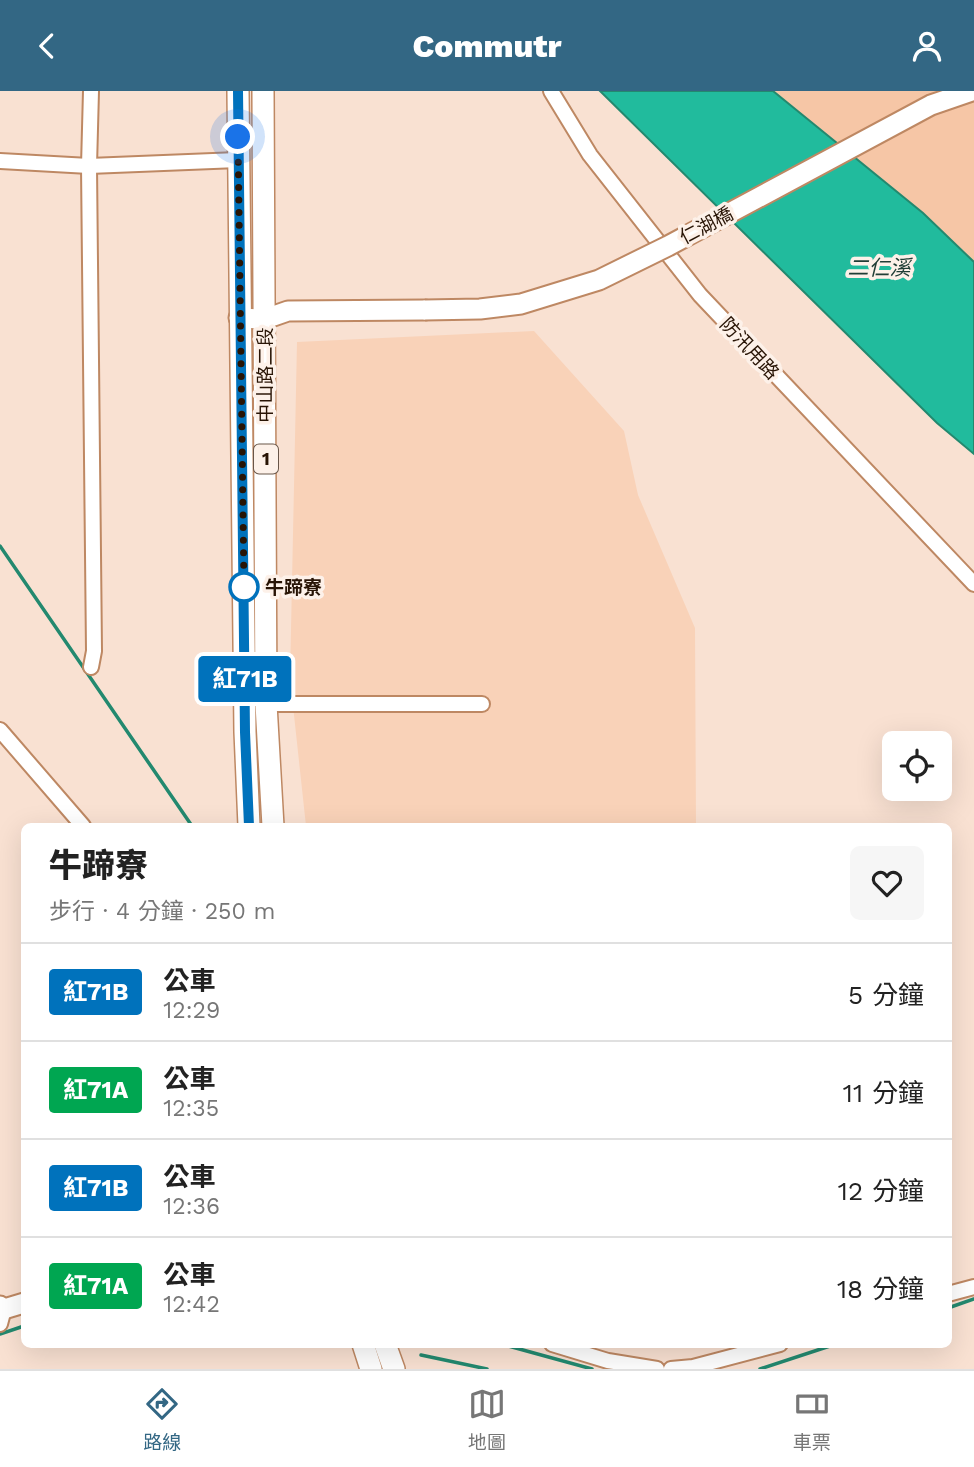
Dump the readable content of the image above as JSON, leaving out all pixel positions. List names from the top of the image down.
{
  "streets": {
    "main road": ["中山路二段", "1"],
    "street": ["仁湖橋", "防汛用路"]
  },
  "crossings": [
    ["仁湖橋", "中山路二段"]
  ],
  "water": ["二仁溪"],
  "places": ["牛蹄寮"],
  "lines": ["bus line 紅71B"],
  "page": {
    "header": "Commutr",
    "on_map": "紅71B",
    "heading": ["牛蹄寮", "步行 · 4 分鐘 · 250 m"],
    "list": [
      {
        "mark": "紅71B",
        "name": "公車",
        "note": "12:29",
        "value": "5 分鐘"
      },
      {
        "mark": "紅71A",
        "name": "公車",
        "note": "12:35",
        "value": "11 分鐘"
      },
      {
        "mark": "紅71B",
        "name": "公車",
        "note": "12:36",
        "value": "12 分鐘"
      },
      {
        "mark": "紅71A",
        "name": "公車",
        "note": "12:42",
        "value": "18 分鐘"
      }
    ],
    "tabs": ["路線", "地圖", "車票"]
  }
}
